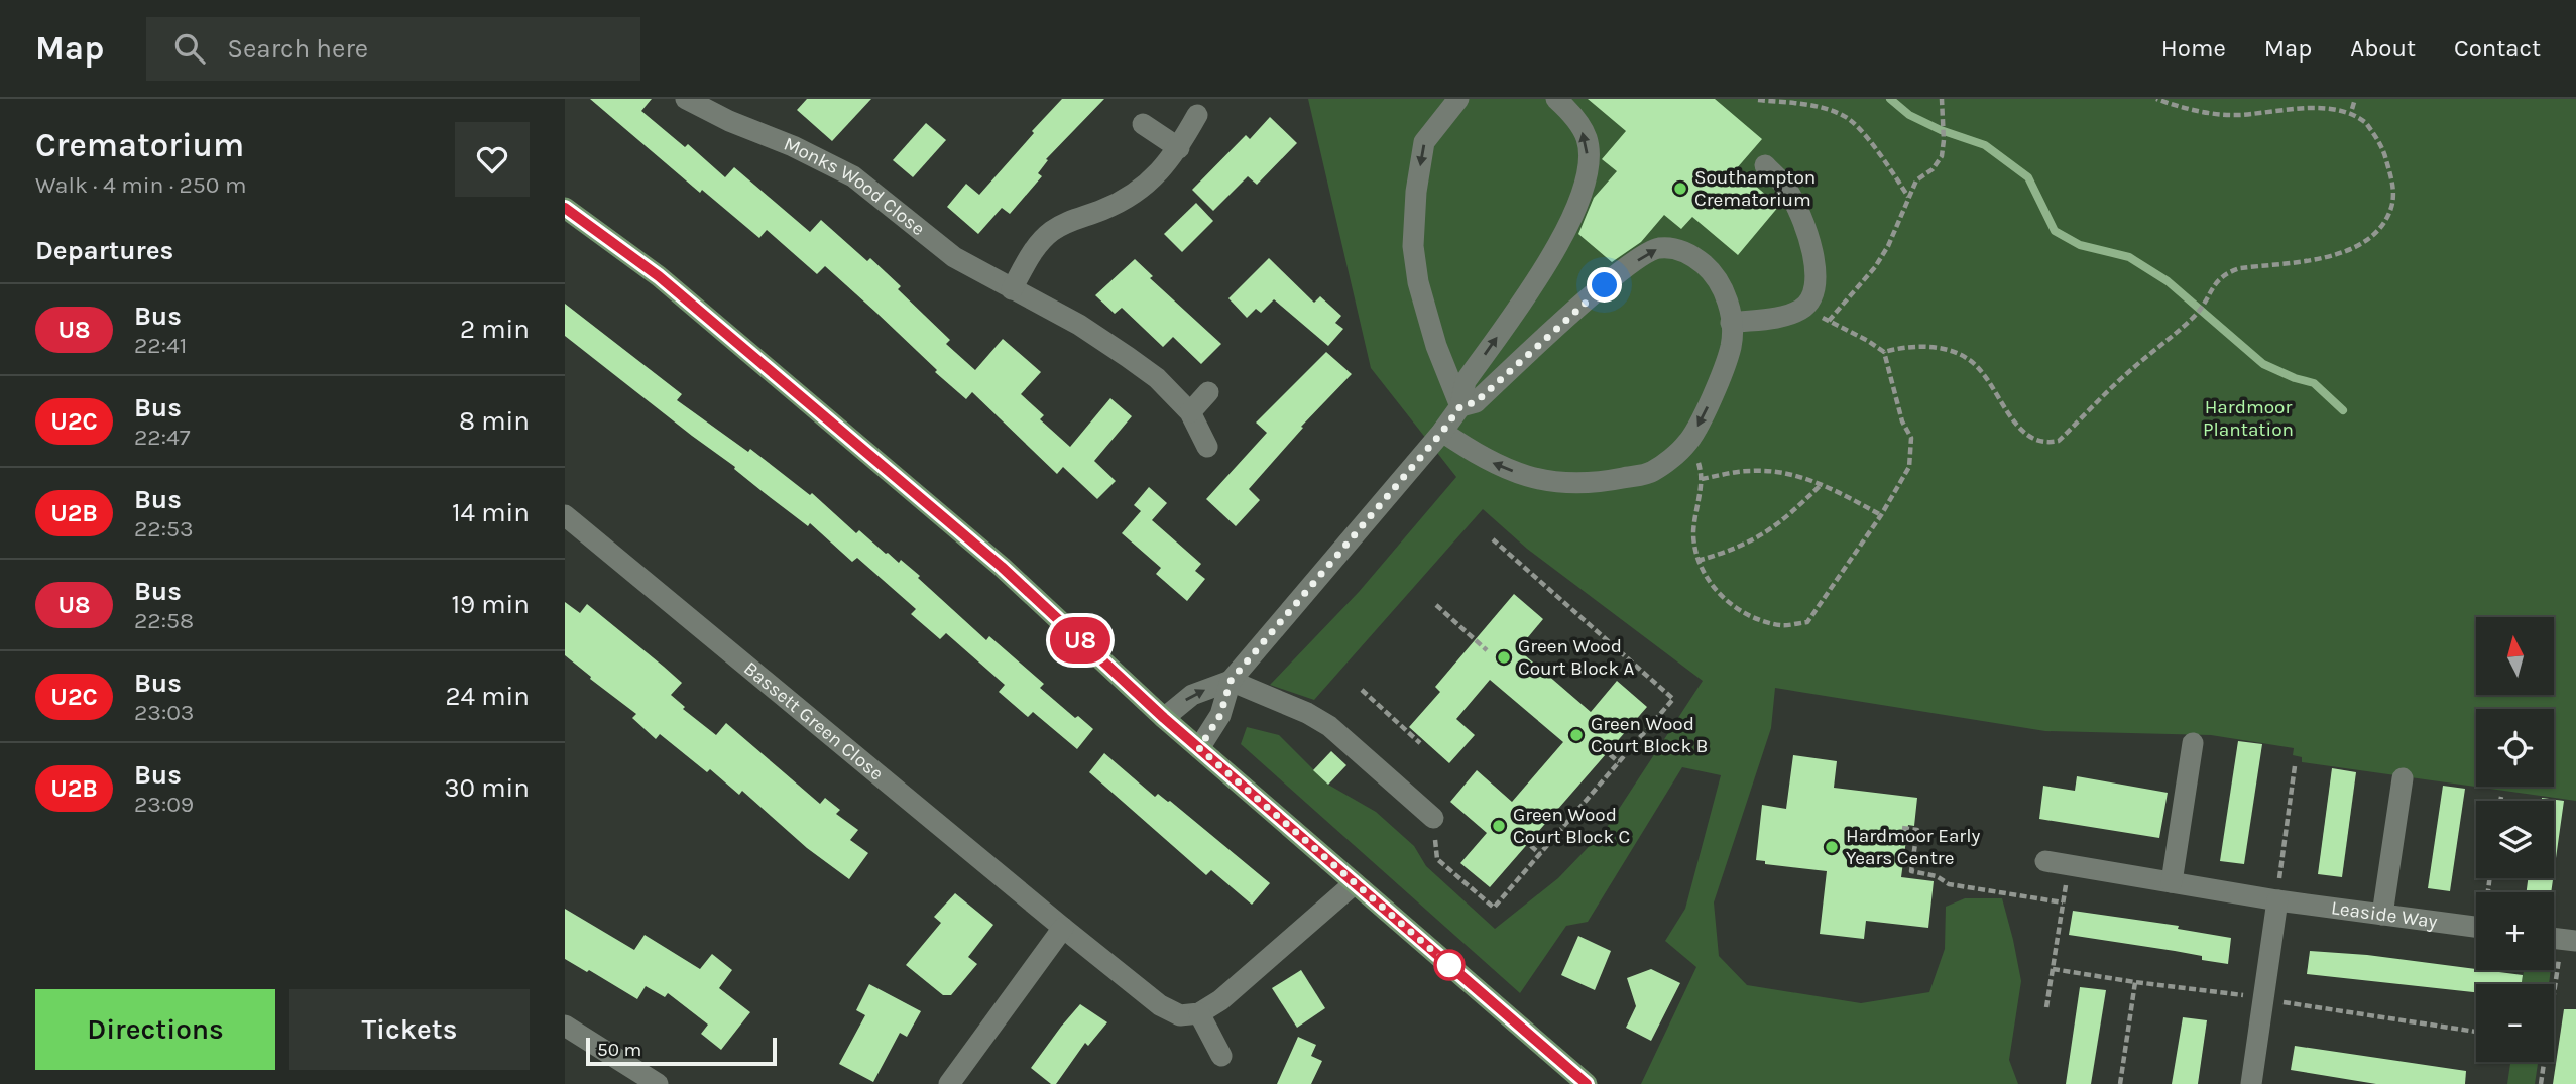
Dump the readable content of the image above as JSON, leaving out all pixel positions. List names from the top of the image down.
{
  "streets": {
    "street": ["Monks Wood Close", "Bassett Green Close", "Leaside Way"]
  },
  "parks": ["Hardmoor Plantation"],
  "places": [
    "Southampton Crematorium",
    "Green Wood Court Block A",
    "Green Wood Court Block B",
    "Green Wood Court Block C",
    "Hardmoor Early Years Centre"
  ],
  "lines": ["bus line U8"],
  "scale_bar": "50 m",
  "north": "top",
  "page": {
    "header": "Map",
    "search": "Search here",
    "nav": [
      "Home",
      "Map",
      "About",
      "Contact"
    ],
    "heading": [
      ["Crematorium", "Walk · 4 min · 250 m"],
      "Departures"
    ],
    "on_map": "U8",
    "list": [
      {
        "mark": "U8",
        "name": "Bus",
        "note": "22:41",
        "value": "2 min"
      },
      {
        "mark": "U2C",
        "name": "Bus",
        "note": "22:47",
        "value": "8 min"
      },
      {
        "mark": "U2B",
        "name": "Bus",
        "note": "22:53",
        "value": "14 min"
      },
      {
        "mark": "U8",
        "name": "Bus",
        "note": "22:58",
        "value": "19 min"
      },
      {
        "mark": "U2C",
        "name": "Bus",
        "note": "23:03",
        "value": "24 min"
      },
      {
        "mark": "U2B",
        "name": "Bus",
        "note": "23:09",
        "value": "30 min"
      }
    ],
    "map_buttons": ["+", "−"],
    "buttons": ["Directions", "Tickets"],
    "scale": "50 m"
  }
}
